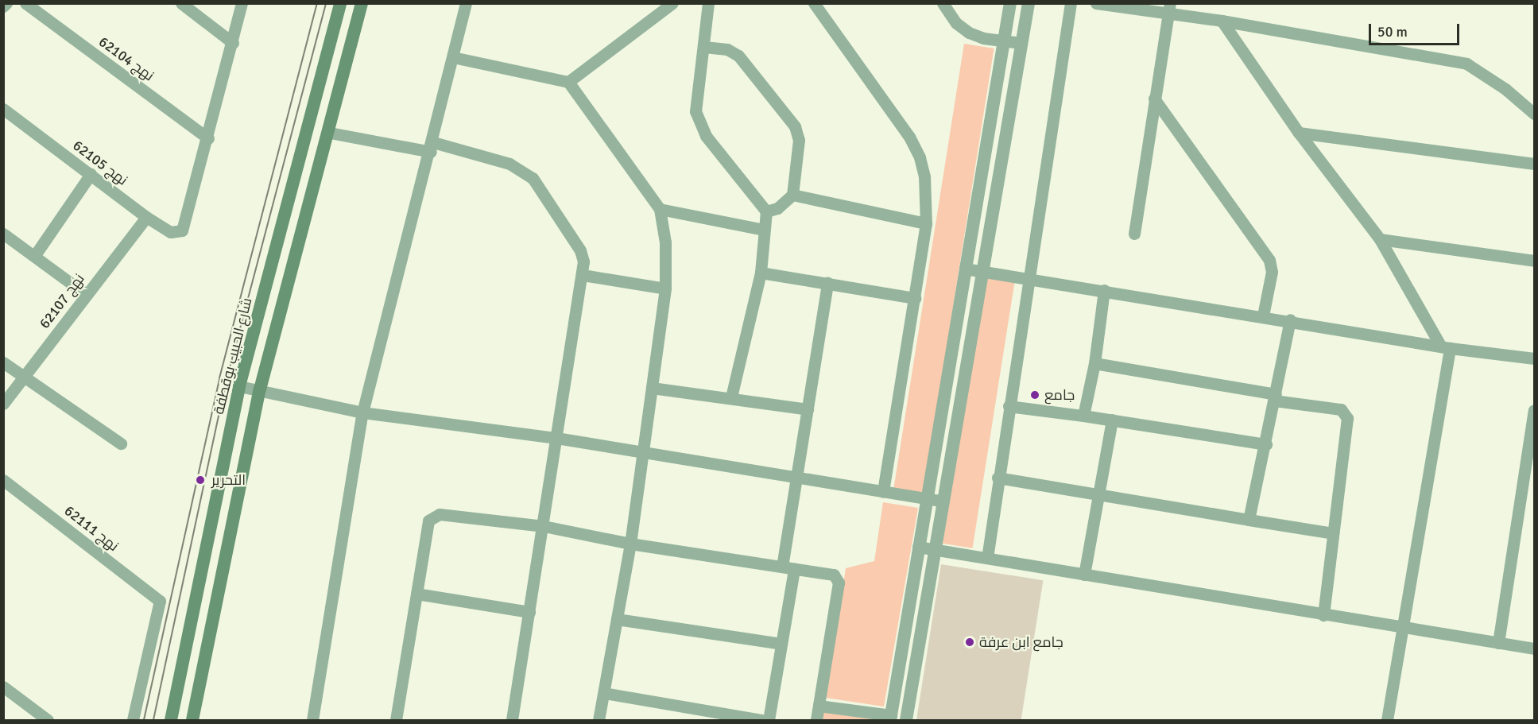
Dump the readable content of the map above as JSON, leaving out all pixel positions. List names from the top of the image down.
{
  "streets": {
    "main road": ["شارع الحبيب بوقطفة"],
    "street": [
      "نهج 62104",
      "نهج 62105",
      "نهج 62107",
      "نهج 62111"
    ]
  },
  "crossings": [
    ["نهج 62104", "نهج 62105"],
    ["نهج 62105", "نهج 62107"]
  ],
  "places": ["جامع", "التحرير", "جامع ابن عرفة"],
  "scale_bar": "50 m"
}
